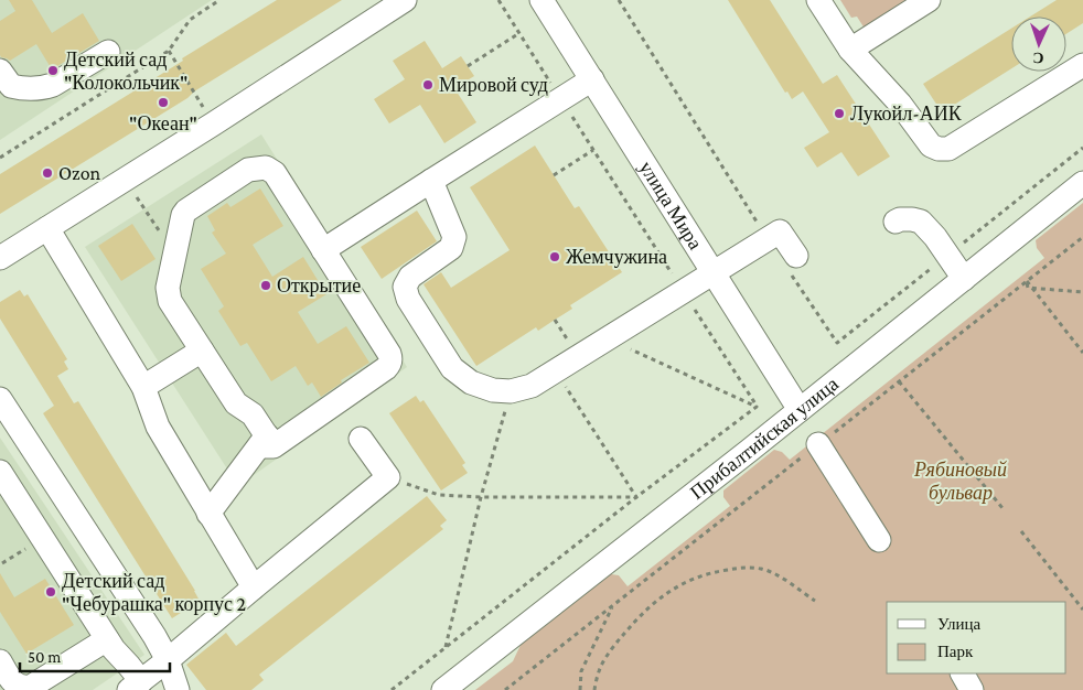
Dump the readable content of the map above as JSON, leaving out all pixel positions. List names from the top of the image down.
{
  "streets": {
    "street": ["улица Мира", "Прибалтийская улица"]
  },
  "crossings": [
    ["улица Мира", "Прибалтийская улица"]
  ],
  "parks": ["Рябиновый бульвар"],
  "places": [
    "Детский сад \"Колокольчик\"",
    "Мировой суд",
    "\"Океан\"",
    "Лукойл-АИК",
    "Ozon",
    "Жемчужина",
    "Открытие",
    "Детский сад \"Чебурашка\" корпус 2"
  ],
  "legend": ["Улица", "Парк"],
  "scale_bar": "50 m",
  "north": "bottom"
}
